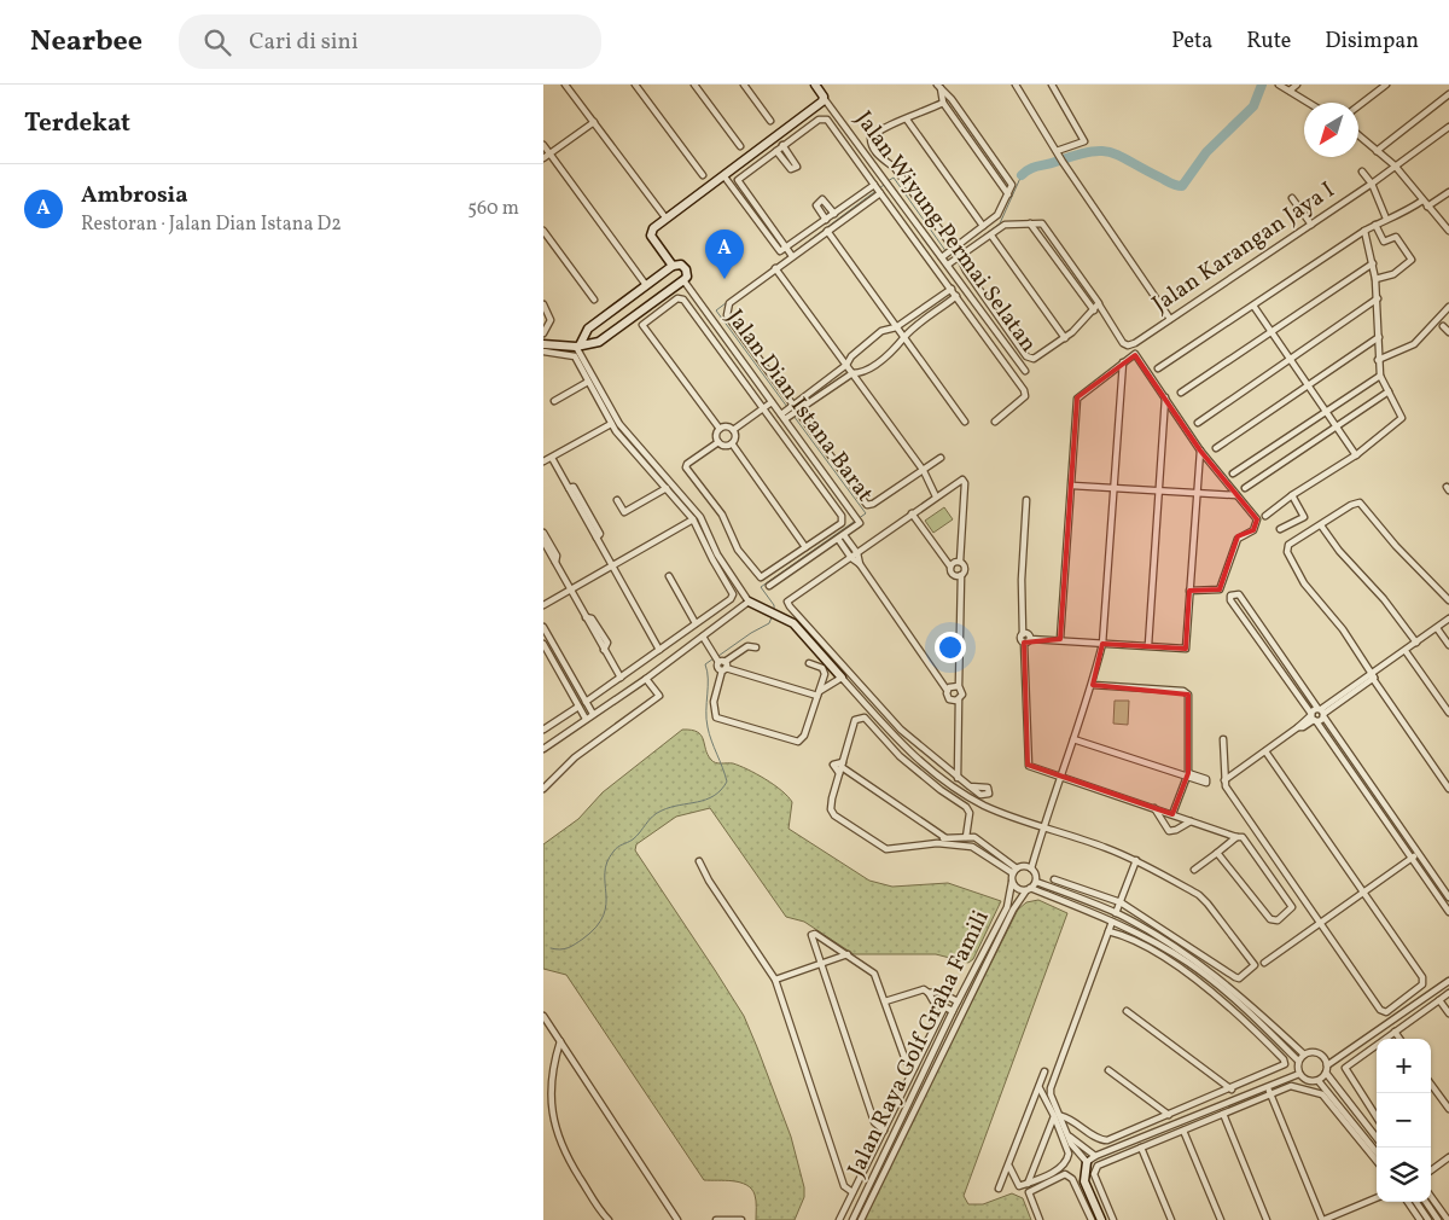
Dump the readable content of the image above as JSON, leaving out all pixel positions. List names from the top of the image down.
{
  "streets": {
    "street": [
      "Jalan Wiyung Permai Selatan",
      "Jalan Karangan Jaya I",
      "Jalan Dian Istana Barat",
      "Jalan Raya Golf Graha Famili"
    ]
  },
  "north": "bottom left",
  "page": {
    "header": "Nearbee",
    "search": "Cari di sini",
    "nav": ["Peta", "Rute", "Disimpan"],
    "heading": "Terdekat",
    "list": [
      {
        "mark": "A",
        "name": "Ambrosia",
        "note": "Restoran · Jalan Dian Istana D2",
        "value": "560 m"
      }
    ],
    "pins": "A",
    "map_buttons": ["+", "−"]
  }
}
